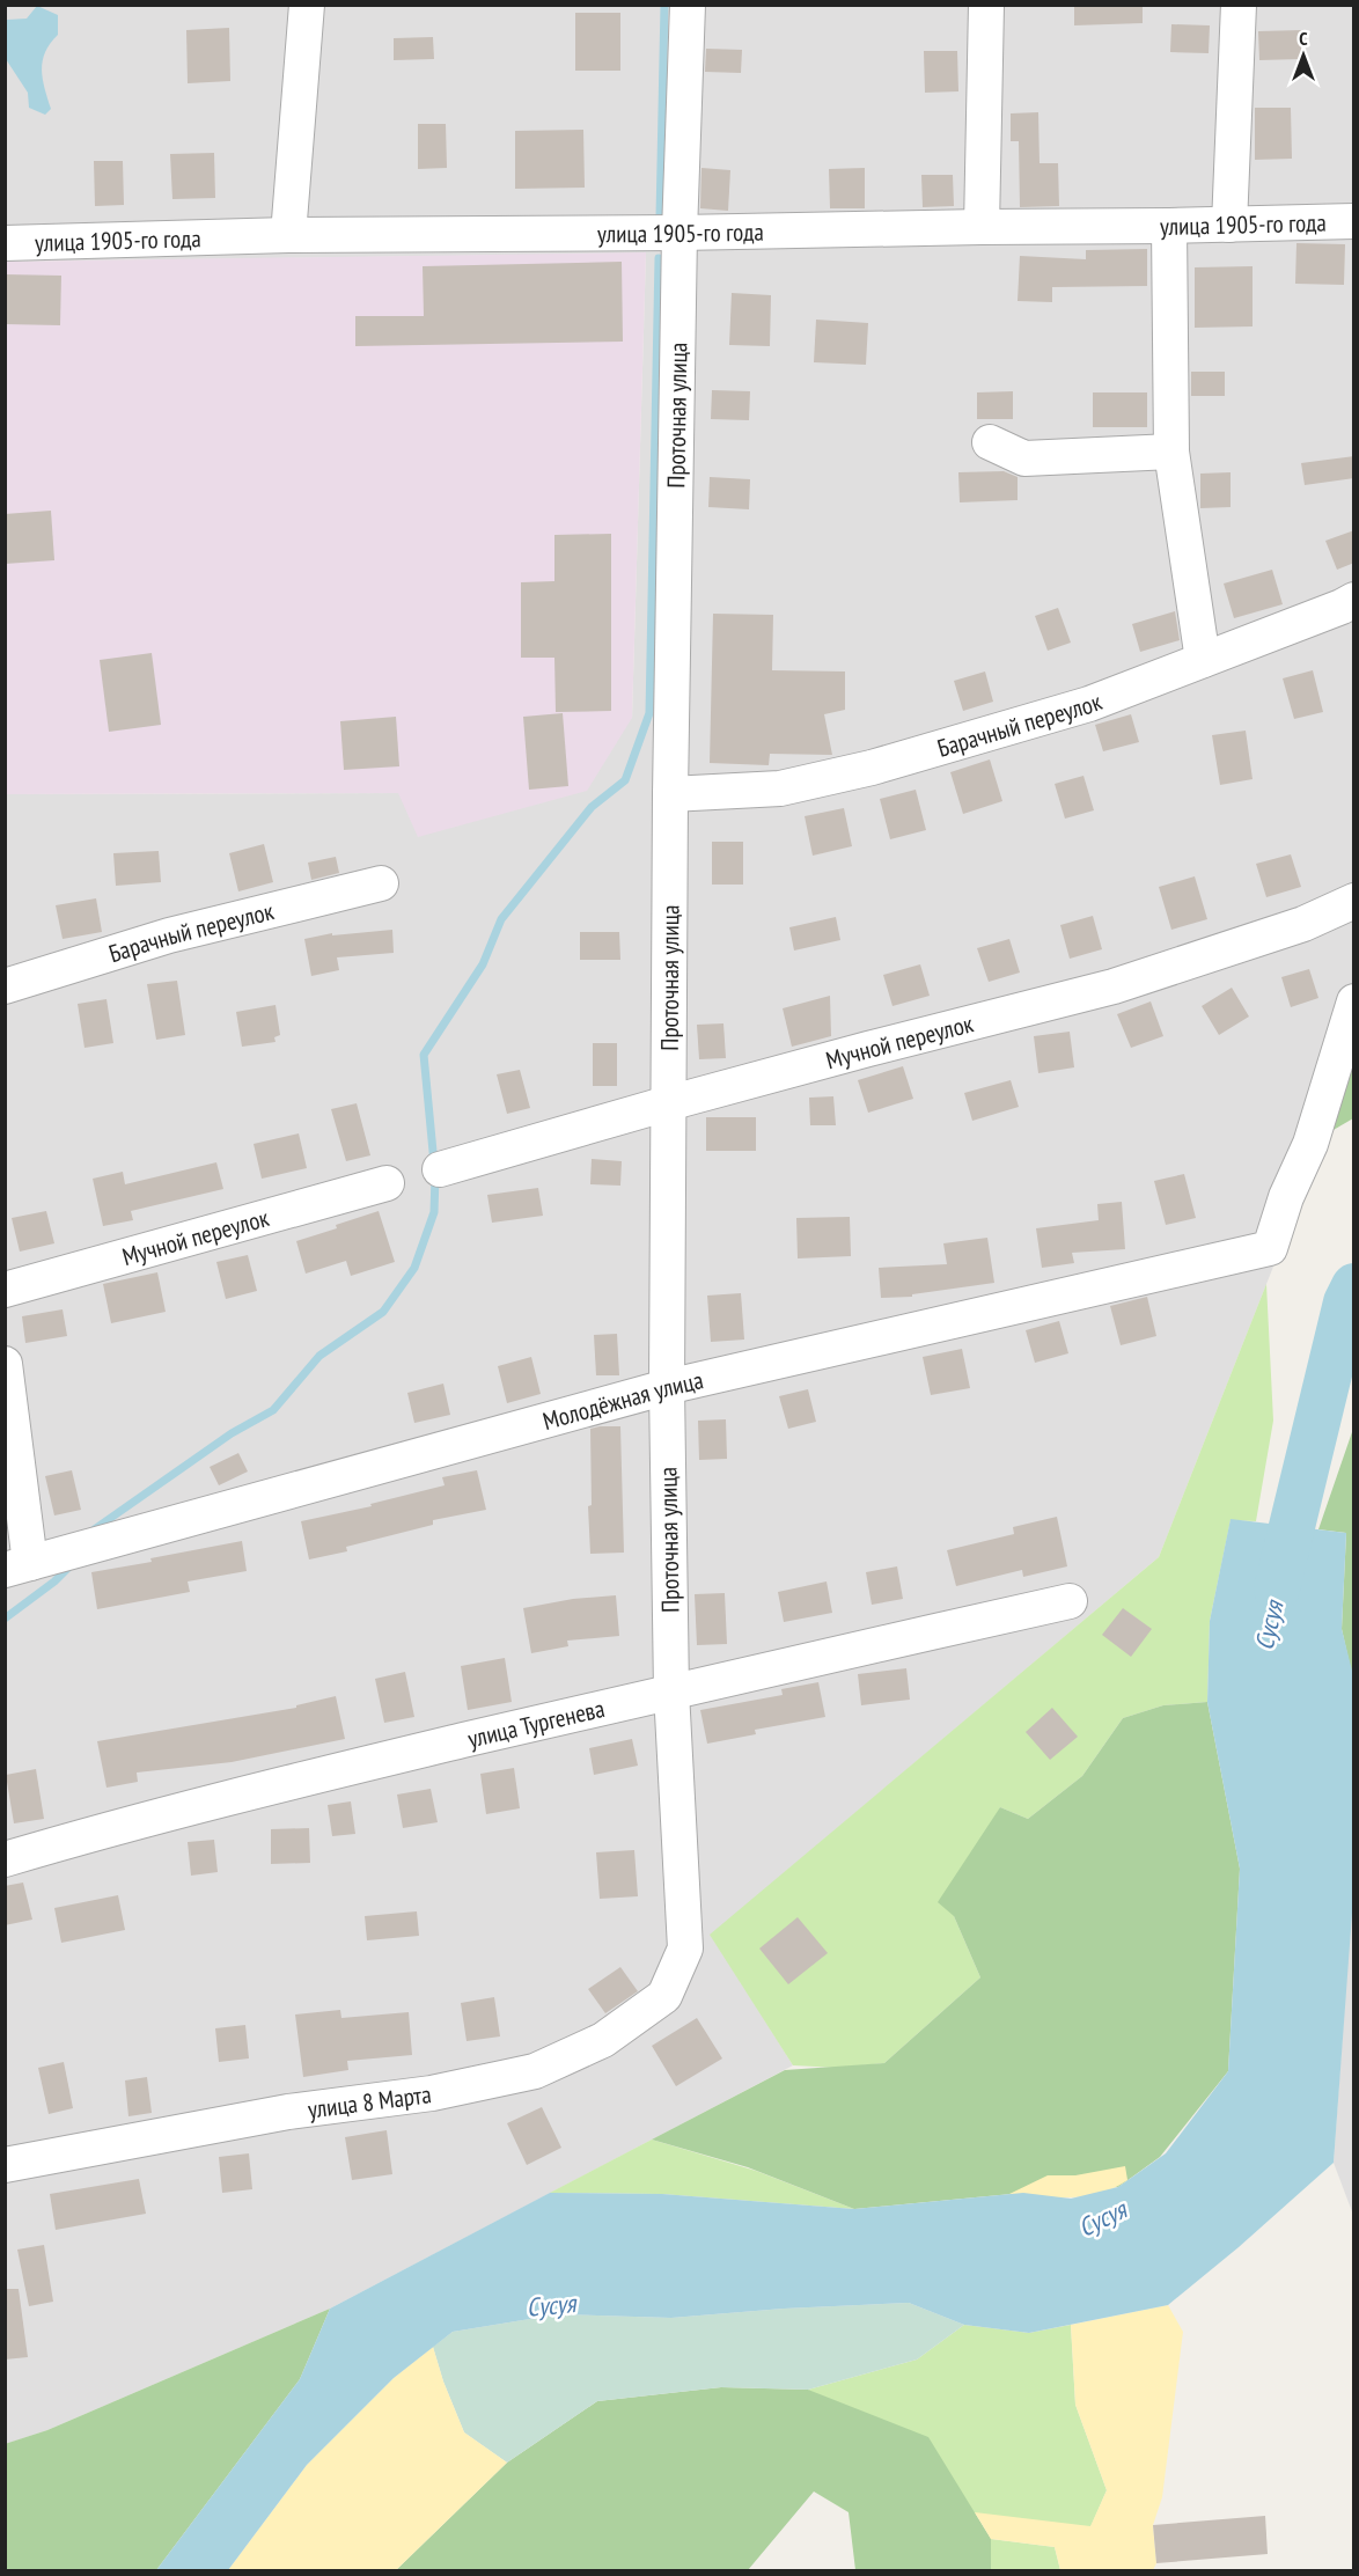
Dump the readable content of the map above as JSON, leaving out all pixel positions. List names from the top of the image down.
{
  "streets": {
    "street": [
      "улица 1905-го года",
      "Проточная улица",
      "Барачный переулок",
      "Мучной переулок",
      "Молодёжная улица",
      "улица Тургенева",
      "улица 8 Марта"
    ]
  },
  "crossings": [
    ["улица 1905-го года", "Проточная улица"],
    ["Проточная улица", "Барачный переулок"],
    ["Проточная улица", "Мучной переулок"],
    ["Проточная улица", "Молодёжная улица"],
    ["Проточная улица", "улица Тургенева"],
    ["Проточная улица", "улица 8 Марта"]
  ],
  "water": ["Сусуя"],
  "north": "top"
}
